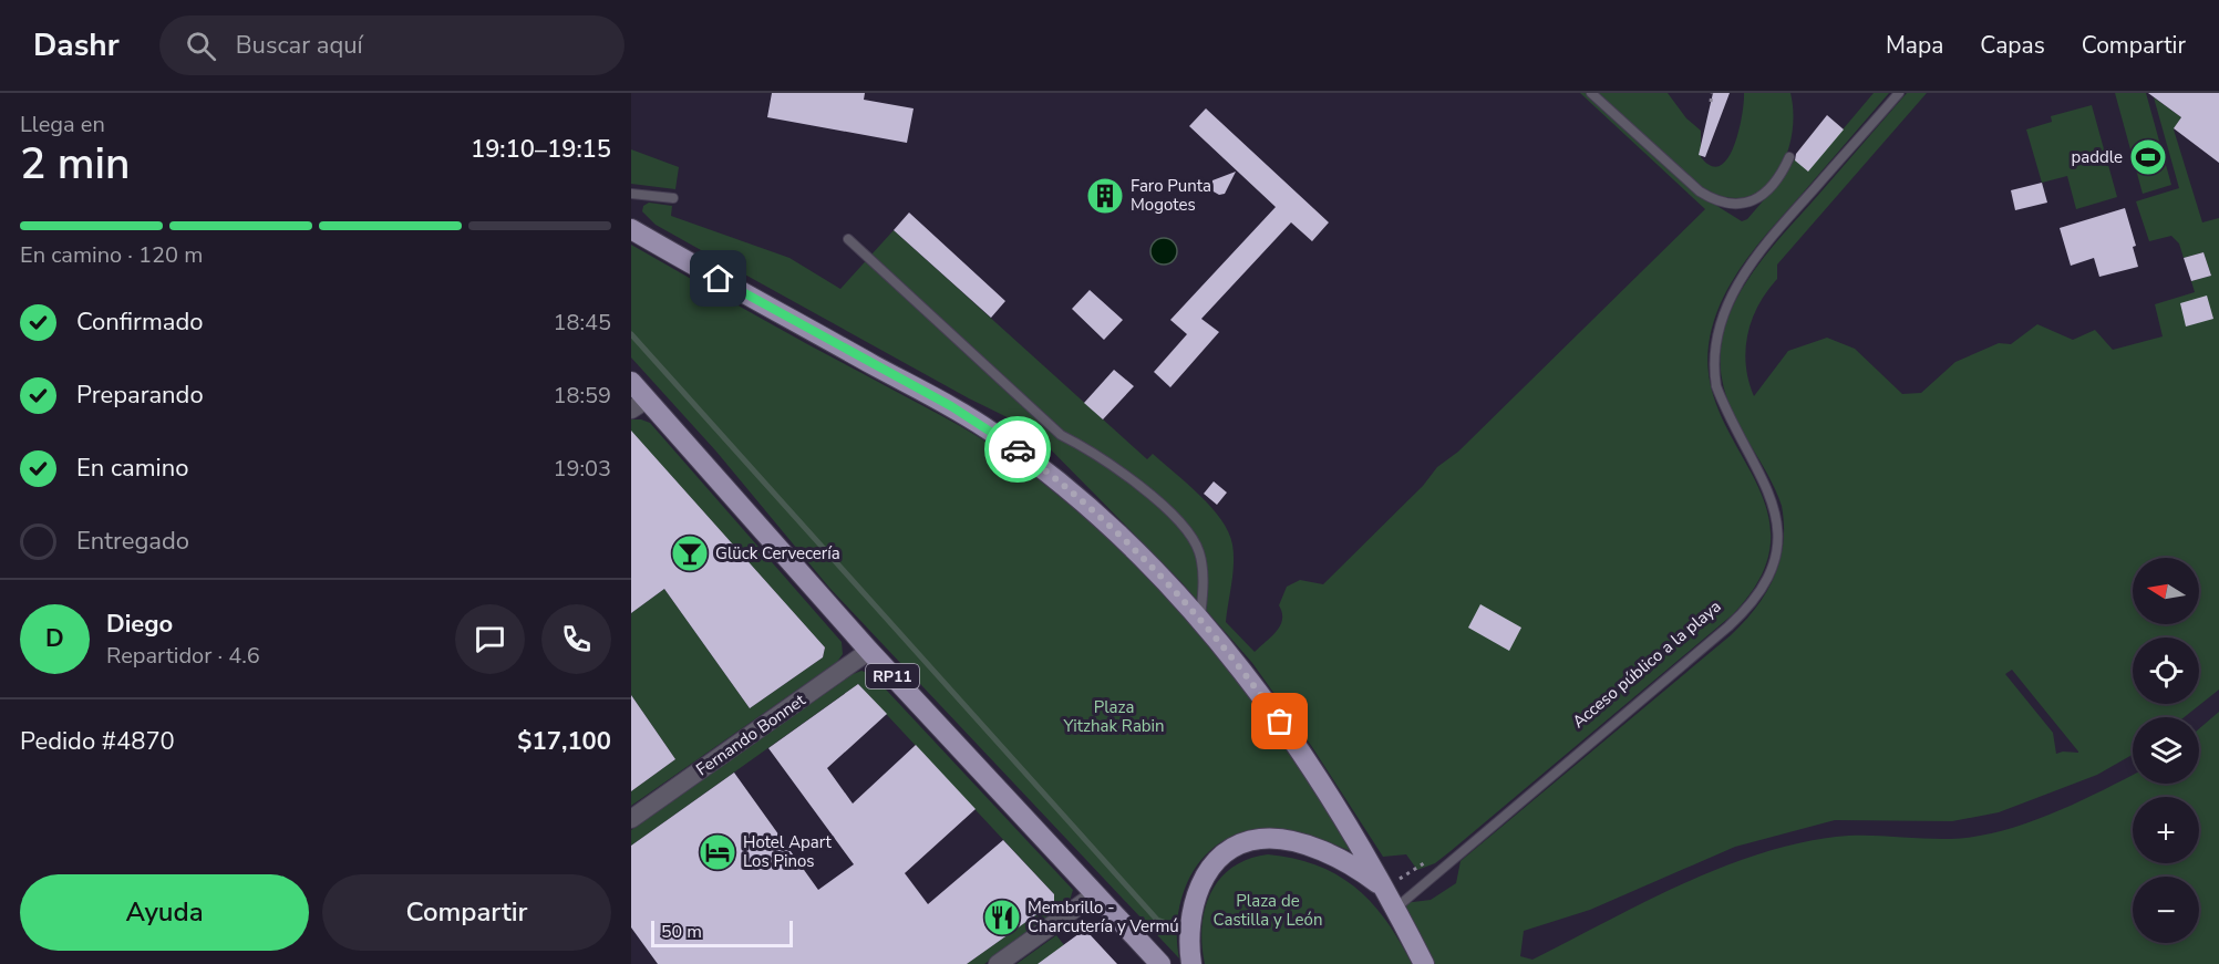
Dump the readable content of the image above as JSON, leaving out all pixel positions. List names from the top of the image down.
{
  "streets": {
    "main road": ["RP11"],
    "street": ["Fernando Bonnet"]
  },
  "crossings": [
    ["RP11", "Fernando Bonnet"]
  ],
  "parks": ["Plaza Yitzhak Rabin", "Plaza de Castilla y León"],
  "places": {
    "sports": ["paddle"],
    "building": ["Faro Punta Mogotes"],
    "bar": ["Glück Cervecería"],
    "hotel": ["Hotel Apart Los Pinos"],
    "restaurant": ["Membrillo - Charcutería y Vermú"]
  },
  "scale_bar": "50 m",
  "north": "left",
  "page": {
    "header": "Dashr",
    "search": "Buscar aquí",
    "nav": ["Mapa", "Capas", "Compartir"],
    "heading": ["2 min", "Llega en", "19:10–19:15"],
    "panel": [
      "Diego",
      "Repartidor · 4.6",
      "Pedido #4870",
      "$17,100"
    ],
    "bar": "En camino · 120 m",
    "list": [
      ["Confirmado", "18:45"],
      ["Preparando", "18:59"],
      ["En camino", "19:03"],
      "Entregado"
    ],
    "map_buttons": ["+", "−"],
    "round": "D",
    "buttons": ["Ayuda", "Compartir"],
    "scale": "50 m"
  }
}
